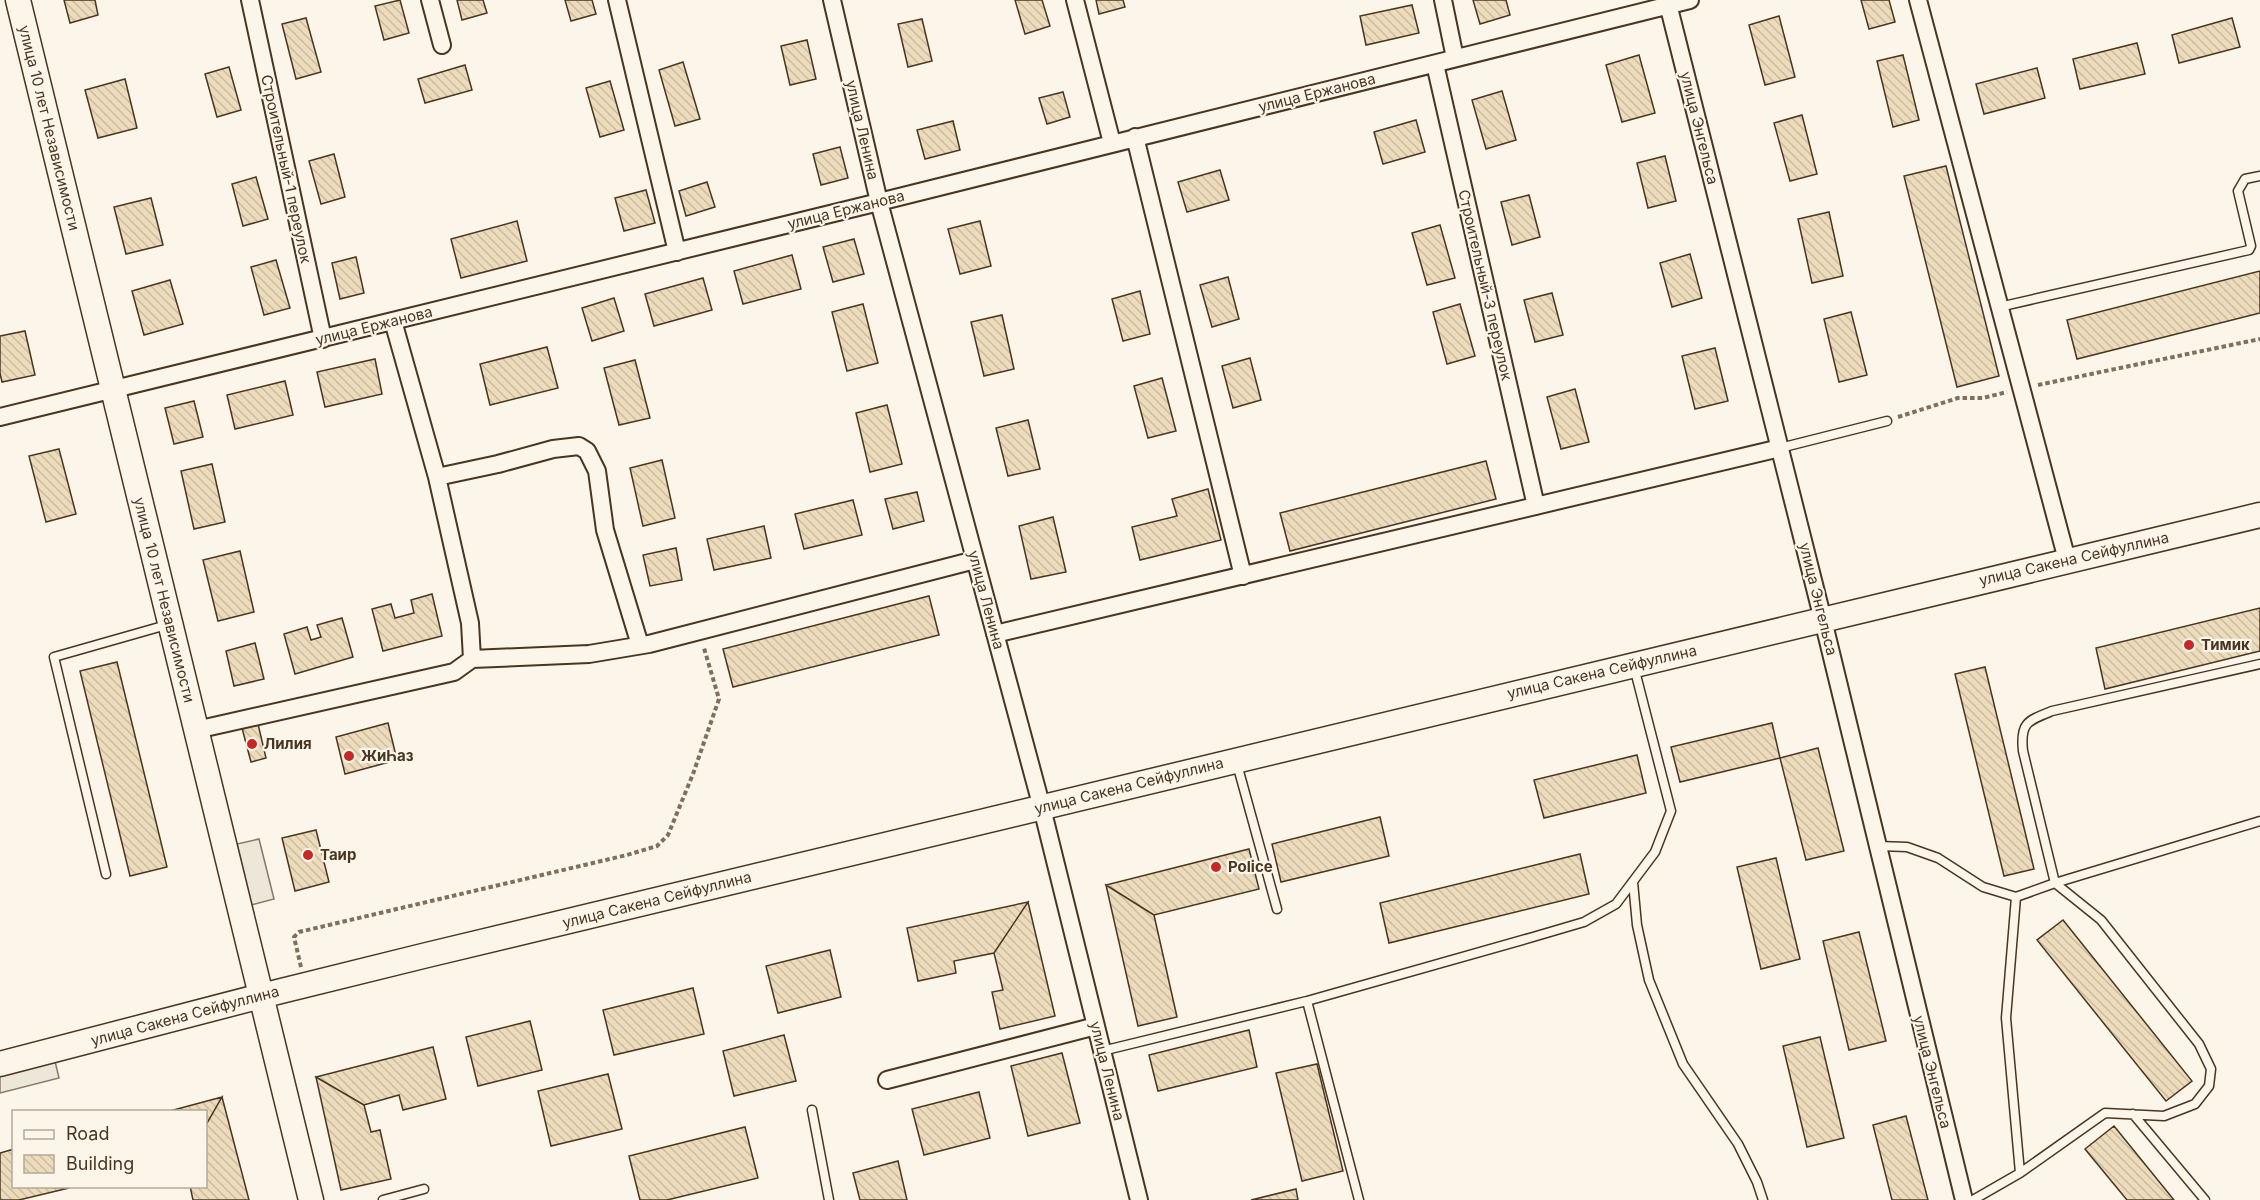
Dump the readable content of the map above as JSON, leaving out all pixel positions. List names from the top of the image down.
{
  "streets": {
    "street": [
      "улица Ержанова",
      "улица 10 лет Независимости",
      "улица Энгельса",
      "улица Ленина",
      "Строительный-1 переулок",
      "Строительный-3 переулок",
      "улица Сакена Сейфуллина"
    ]
  },
  "crossings": [
    ["улица Ержанова", "улица 10 лет Независимости"],
    ["улица Ержанова", "улица Энгельса"],
    ["улица Ержанова", "улица Ленина"],
    ["улица Ержанова", "Строительный-1 переулок"],
    ["улица Ержанова", "Строительный-3 переулок"],
    ["улица 10 лет Независимости", "улица Сакена Сейфуллина"],
    ["улица Энгельса", "улица Сакена Сейфуллина"],
    ["улица Ленина", "улица Сакена Сейфуллина"]
  ],
  "places": [
    "Тимик",
    "Лилия",
    "ЖиҺаз",
    "Таир",
    "Police"
  ],
  "legend": ["Road", "Building"]
}
